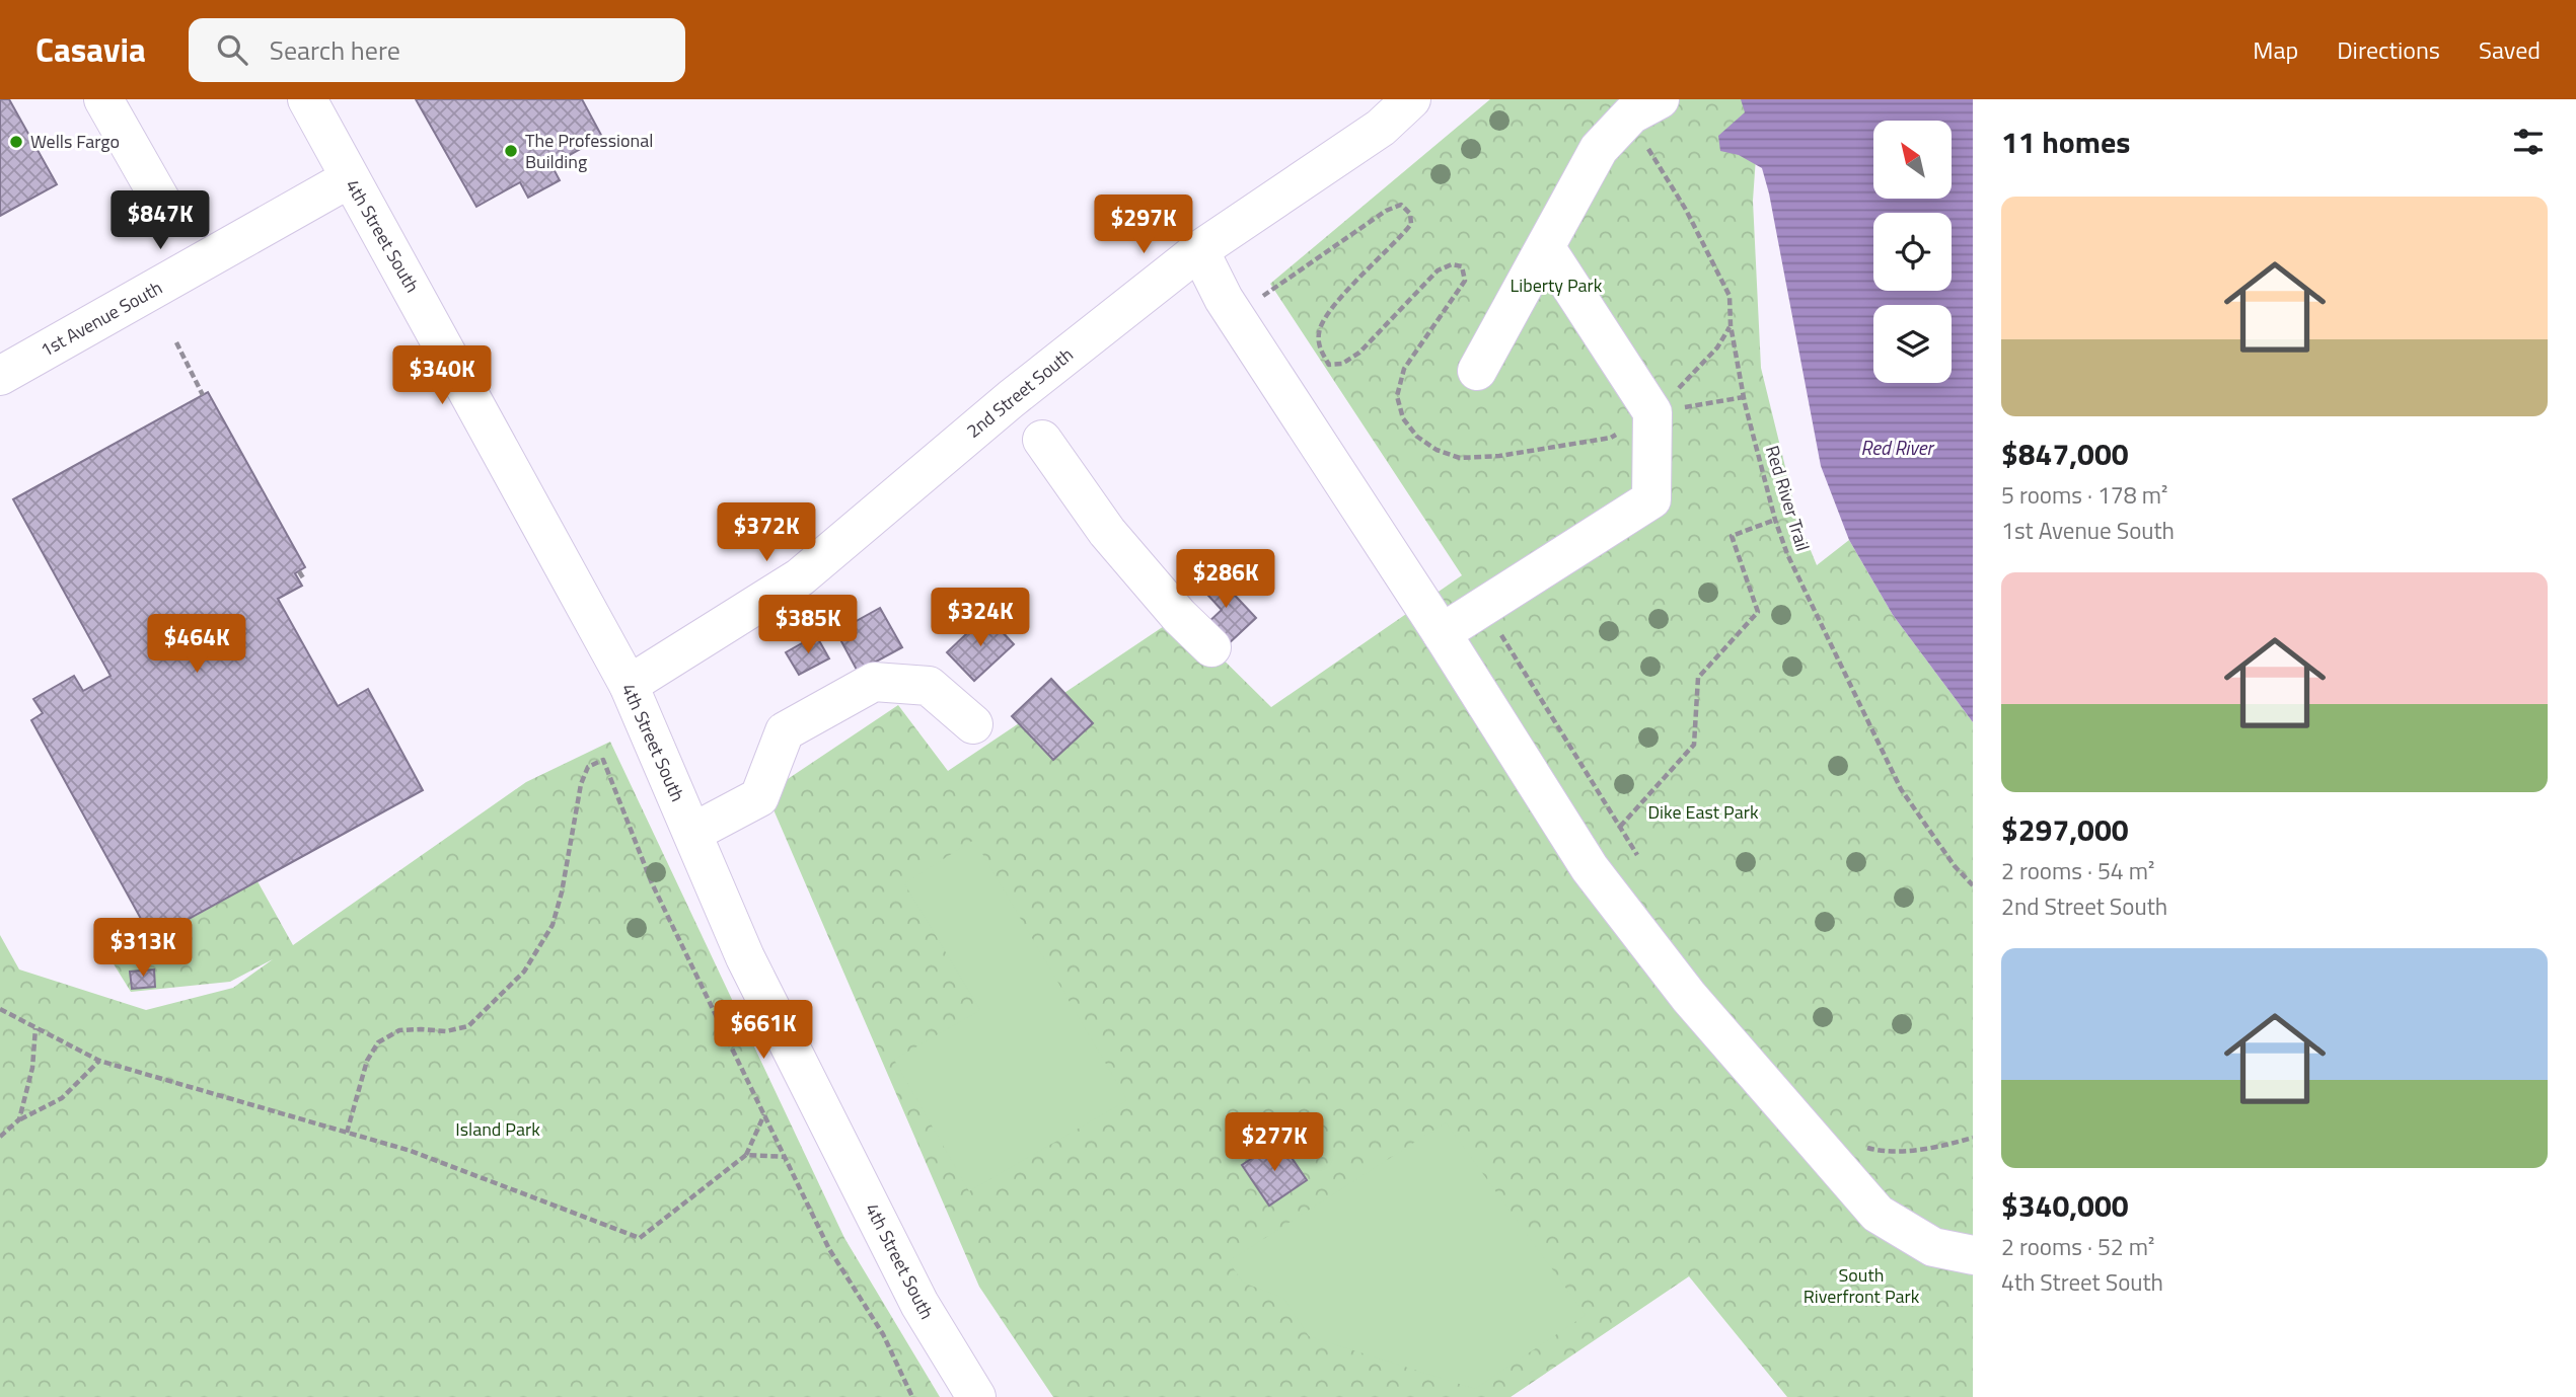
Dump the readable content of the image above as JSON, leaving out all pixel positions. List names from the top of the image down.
{
  "streets": {
    "street": ["4th Street South", "1st Avenue South", "2nd Street South"],
    "path": ["Red River Trail"]
  },
  "crossings": [
    ["4th Street South", "1st Avenue South"],
    ["4th Street South", "2nd Street South"]
  ],
  "water": ["Red River"],
  "parks": [
    "Liberty Park",
    "Dike East Park",
    "Island Park",
    "South Riverfront Park"
  ],
  "places": ["Wells Fargo", "The Professional Building"],
  "north": "top left",
  "page": {
    "header": "Casavia",
    "search": "Search here",
    "nav": ["Map", "Directions", "Saved"],
    "heading": "11 homes",
    "list": [
      {
        "name": "$847,000",
        "note": "5 rooms · 178 m² · 1st Avenue South"
      },
      {
        "name": "$297,000",
        "note": "2 rooms · 54 m² · 2nd Street South"
      },
      {
        "name": "$340,000",
        "note": "2 rooms · 52 m² · 4th Street South"
      }
    ],
    "price": [
      "$847K",
      "$297K",
      "$340K",
      "$372K",
      "$286K",
      "$324K",
      "$385K",
      "$464K",
      "$313K",
      "$661K",
      "$277K"
    ]
  }
}
